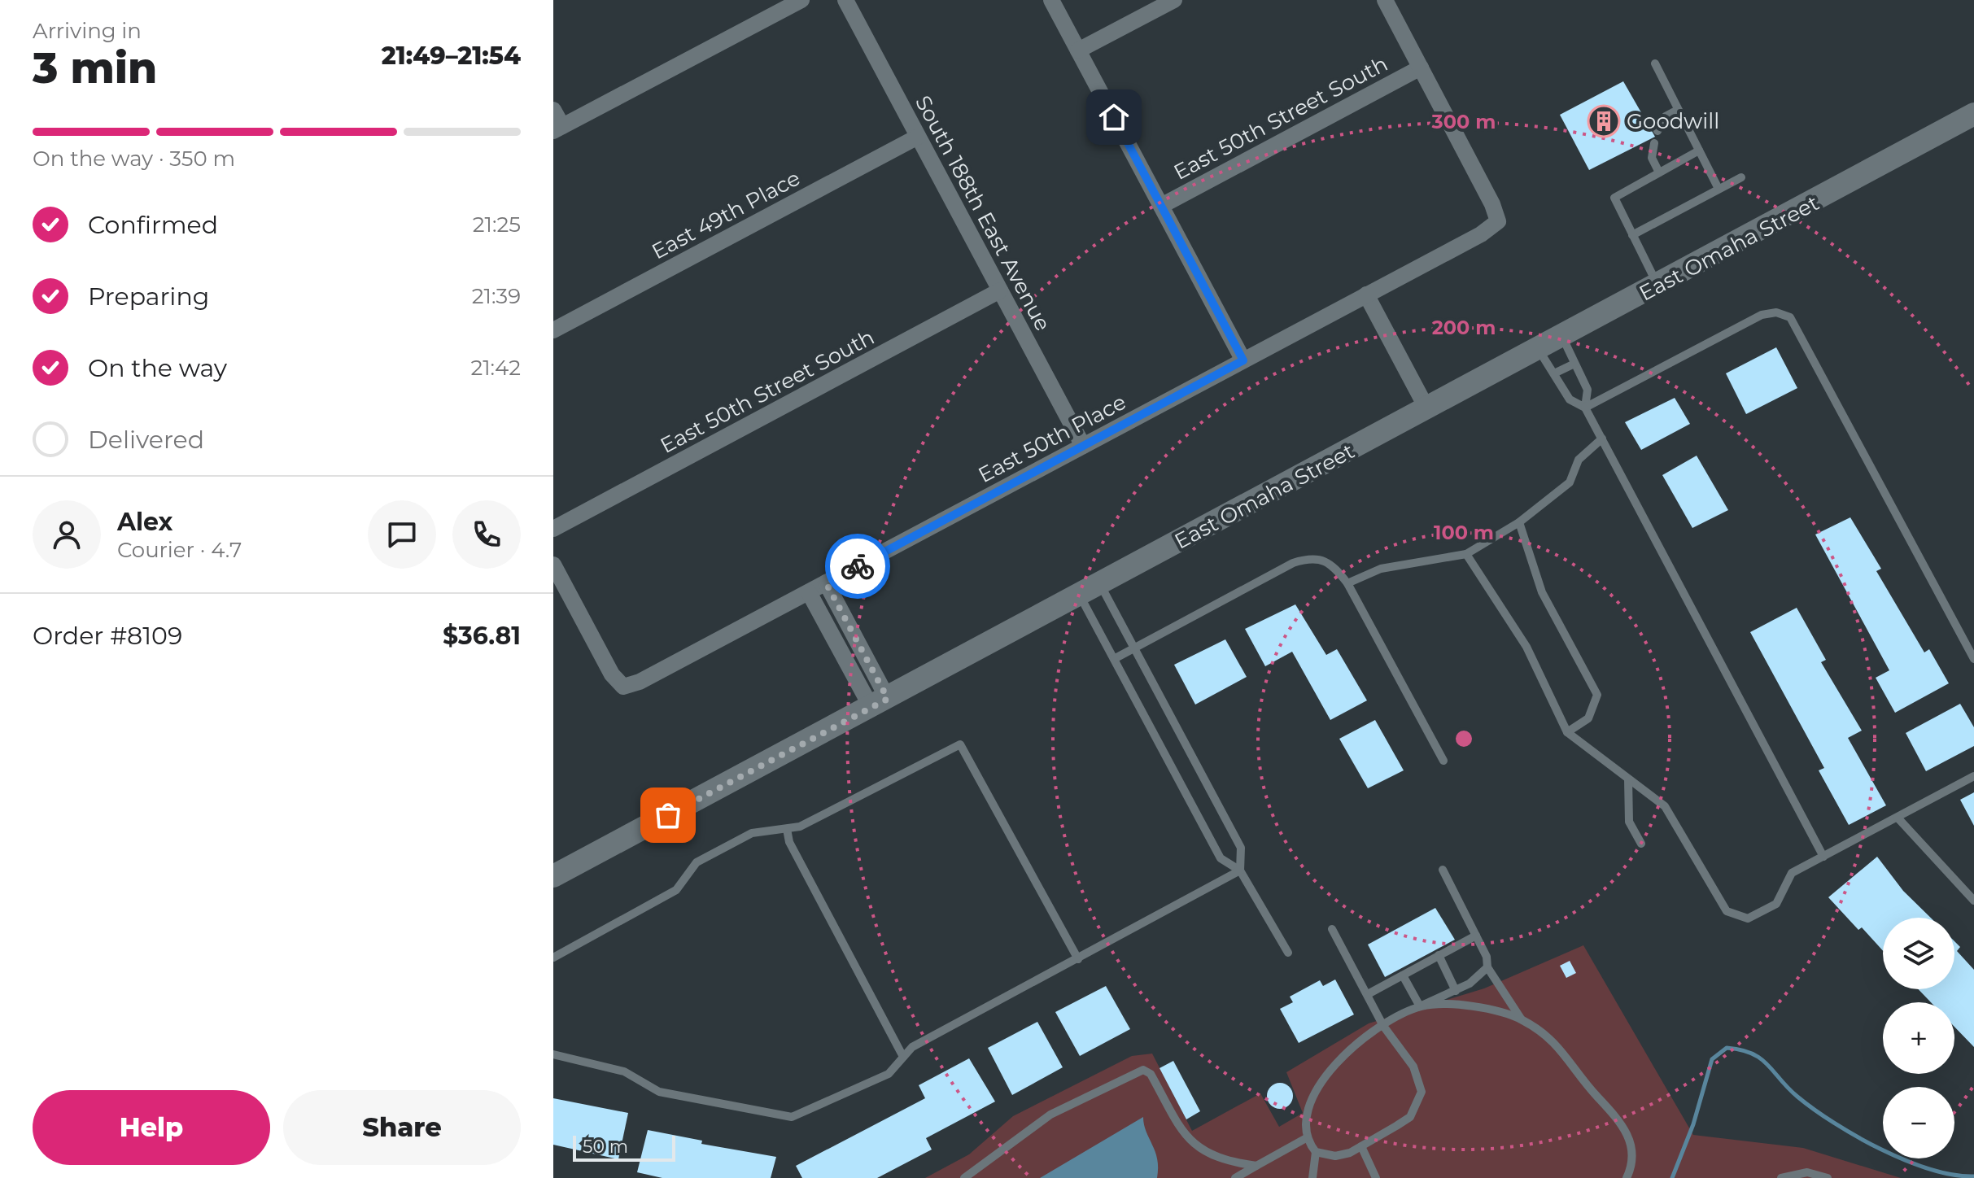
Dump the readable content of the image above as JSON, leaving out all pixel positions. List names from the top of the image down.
{
  "streets": {
    "street": [
      "East 50th Street South",
      "South 188th East Avenue",
      "East 49th Place",
      "East Omaha Street",
      "East 50th Place"
    ]
  },
  "crossings": [
    ["East 50th Street South", "South 188th East Avenue"],
    ["East 50th Street South", "East 50th Place"],
    ["South 188th East Avenue", "East 49th Place"],
    ["South 188th East Avenue", "East 50th Place"]
  ],
  "places": {
    "building": ["Goodwill"]
  },
  "scale_bar": "50 m",
  "page": {
    "heading": ["3 min", "Arriving in", "21:49–21:54"],
    "panel": [
      "Alex",
      "Courier · 4.7",
      "Order #8109",
      "$36.81"
    ],
    "bar": "On the way · 350 m",
    "list": [
      ["Confirmed", "21:25"],
      ["Preparing", "21:39"],
      ["On the way", "21:42"],
      "Delivered"
    ],
    "map_buttons": ["+", "−"],
    "buttons": ["Help", "Share"],
    "scale": "50 m"
  },
  "rings": ["300 m", "200 m", "100 m"]
}
